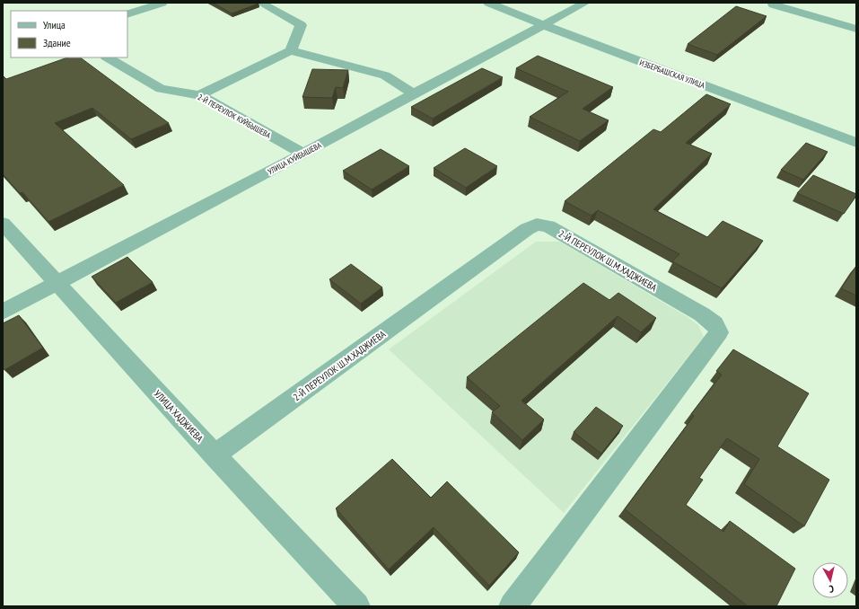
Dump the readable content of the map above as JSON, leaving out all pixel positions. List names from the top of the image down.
{
  "streets": {
    "street": [
      "ИЗБЕРБАШСКАЯ УЛИЦА",
      "2-Й ПЕРЕУЛОК КУЙБЫШЕВА",
      "УЛИЦА КУЙБЫШЕВА",
      "2-Й ПЕРЕУЛОК Ш.М.ХАДЖИЕВА",
      "УЛИЦА ХАДЖИЕВА"
    ]
  },
  "crossings": [
    ["ИЗБЕРБАШСКАЯ УЛИЦА", "УЛИЦА КУЙБЫШЕВА"],
    ["2-Й ПЕРЕУЛОК КУЙБЫШЕВА", "УЛИЦА КУЙБЫШЕВА"],
    ["УЛИЦА КУЙБЫШЕВА", "УЛИЦА ХАДЖИЕВА"],
    ["2-Й ПЕРЕУЛОК Ш.М.ХАДЖИЕВА", "УЛИЦА ХАДЖИЕВА"]
  ],
  "legend": ["Улица", "Здание"],
  "north": "bottom"
}
